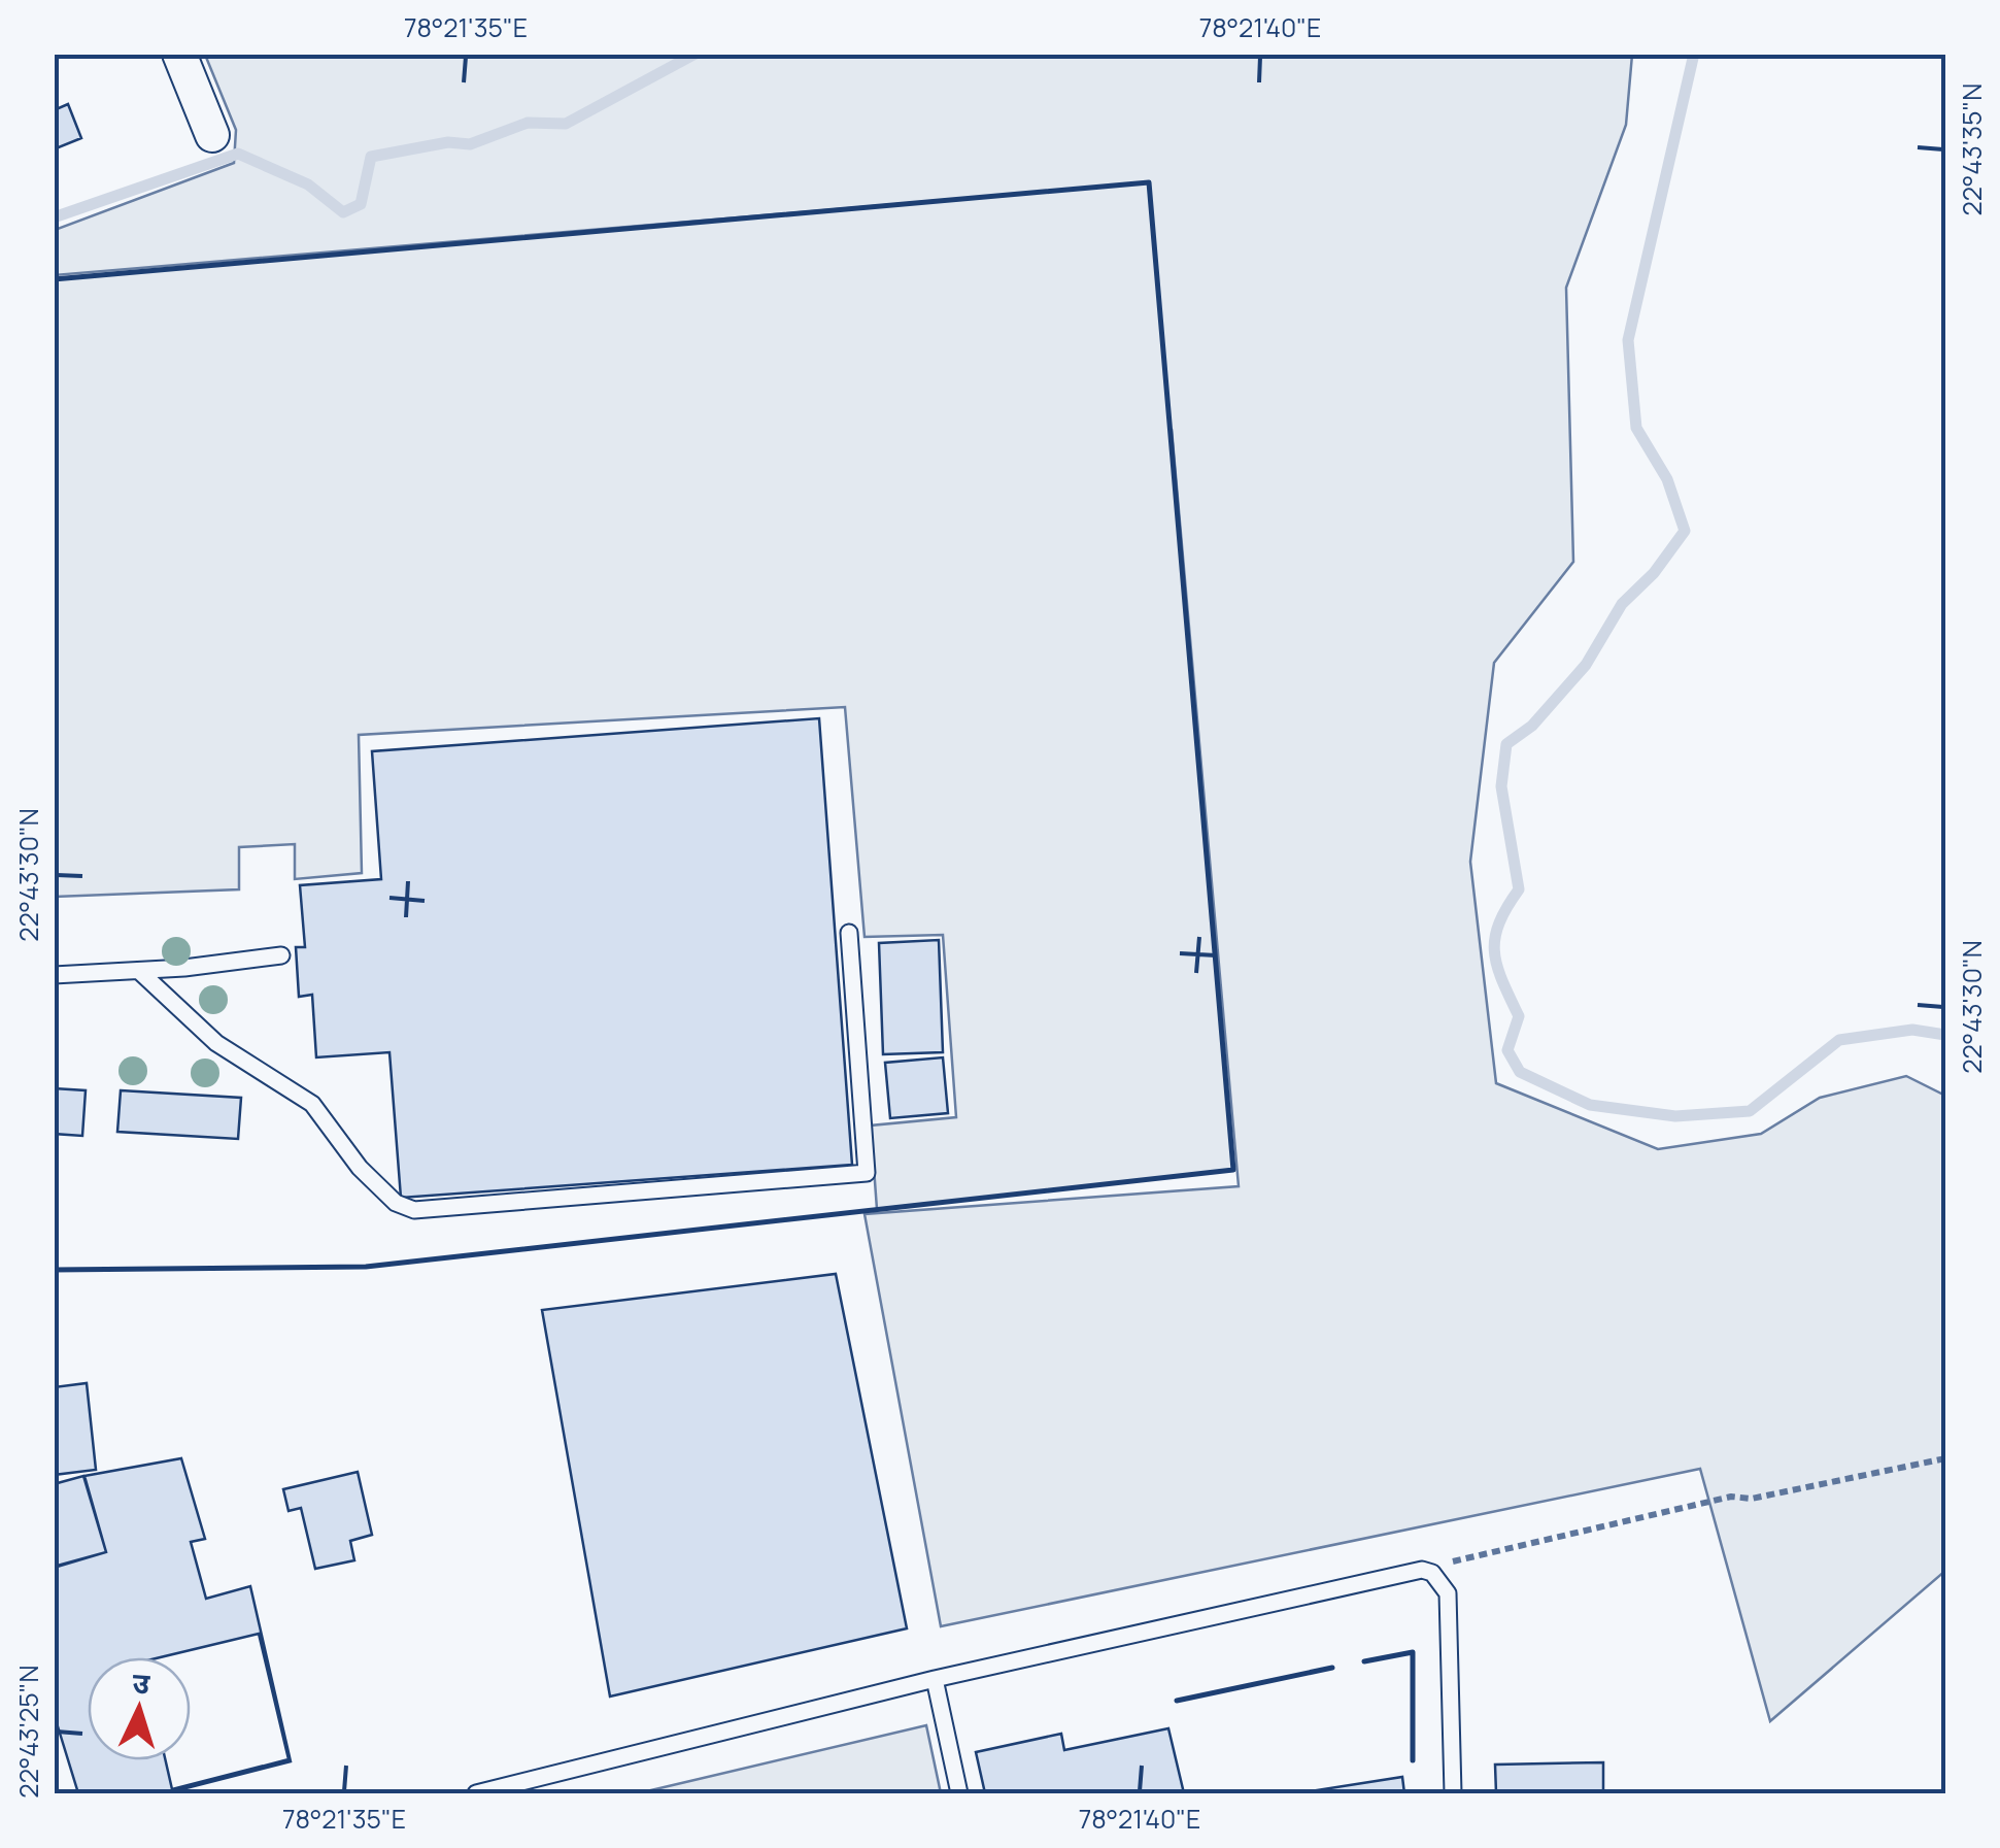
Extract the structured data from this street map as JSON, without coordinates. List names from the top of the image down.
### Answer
{
  "north": "top",
  "coordinates": [
    "78°21'35\"E",
    "78°21'40\"E",
    "22°43'35\"N",
    "22°43'30\"N",
    "22°43'25\"N"
  ]
}
